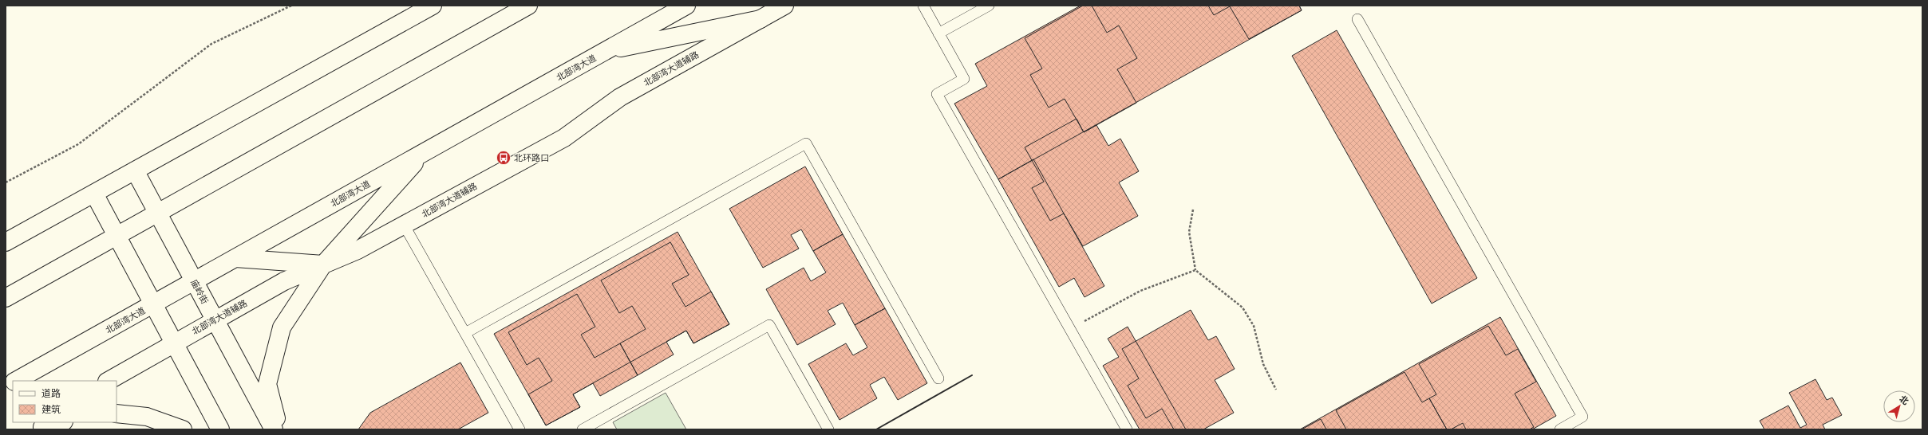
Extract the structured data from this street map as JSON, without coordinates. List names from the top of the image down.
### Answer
{
  "streets": {
    "main road": ["北部湾大道", "北部湾大道辅路", "庙岭街"]
  },
  "crossings": [
    ["北部湾大道", "庙岭街"],
    ["北部湾大道辅路", "庙岭街"]
  ],
  "places": {
    "bus stop": ["北环路口"]
  },
  "legend": ["道路", "建筑"],
  "north": "top right"
}
